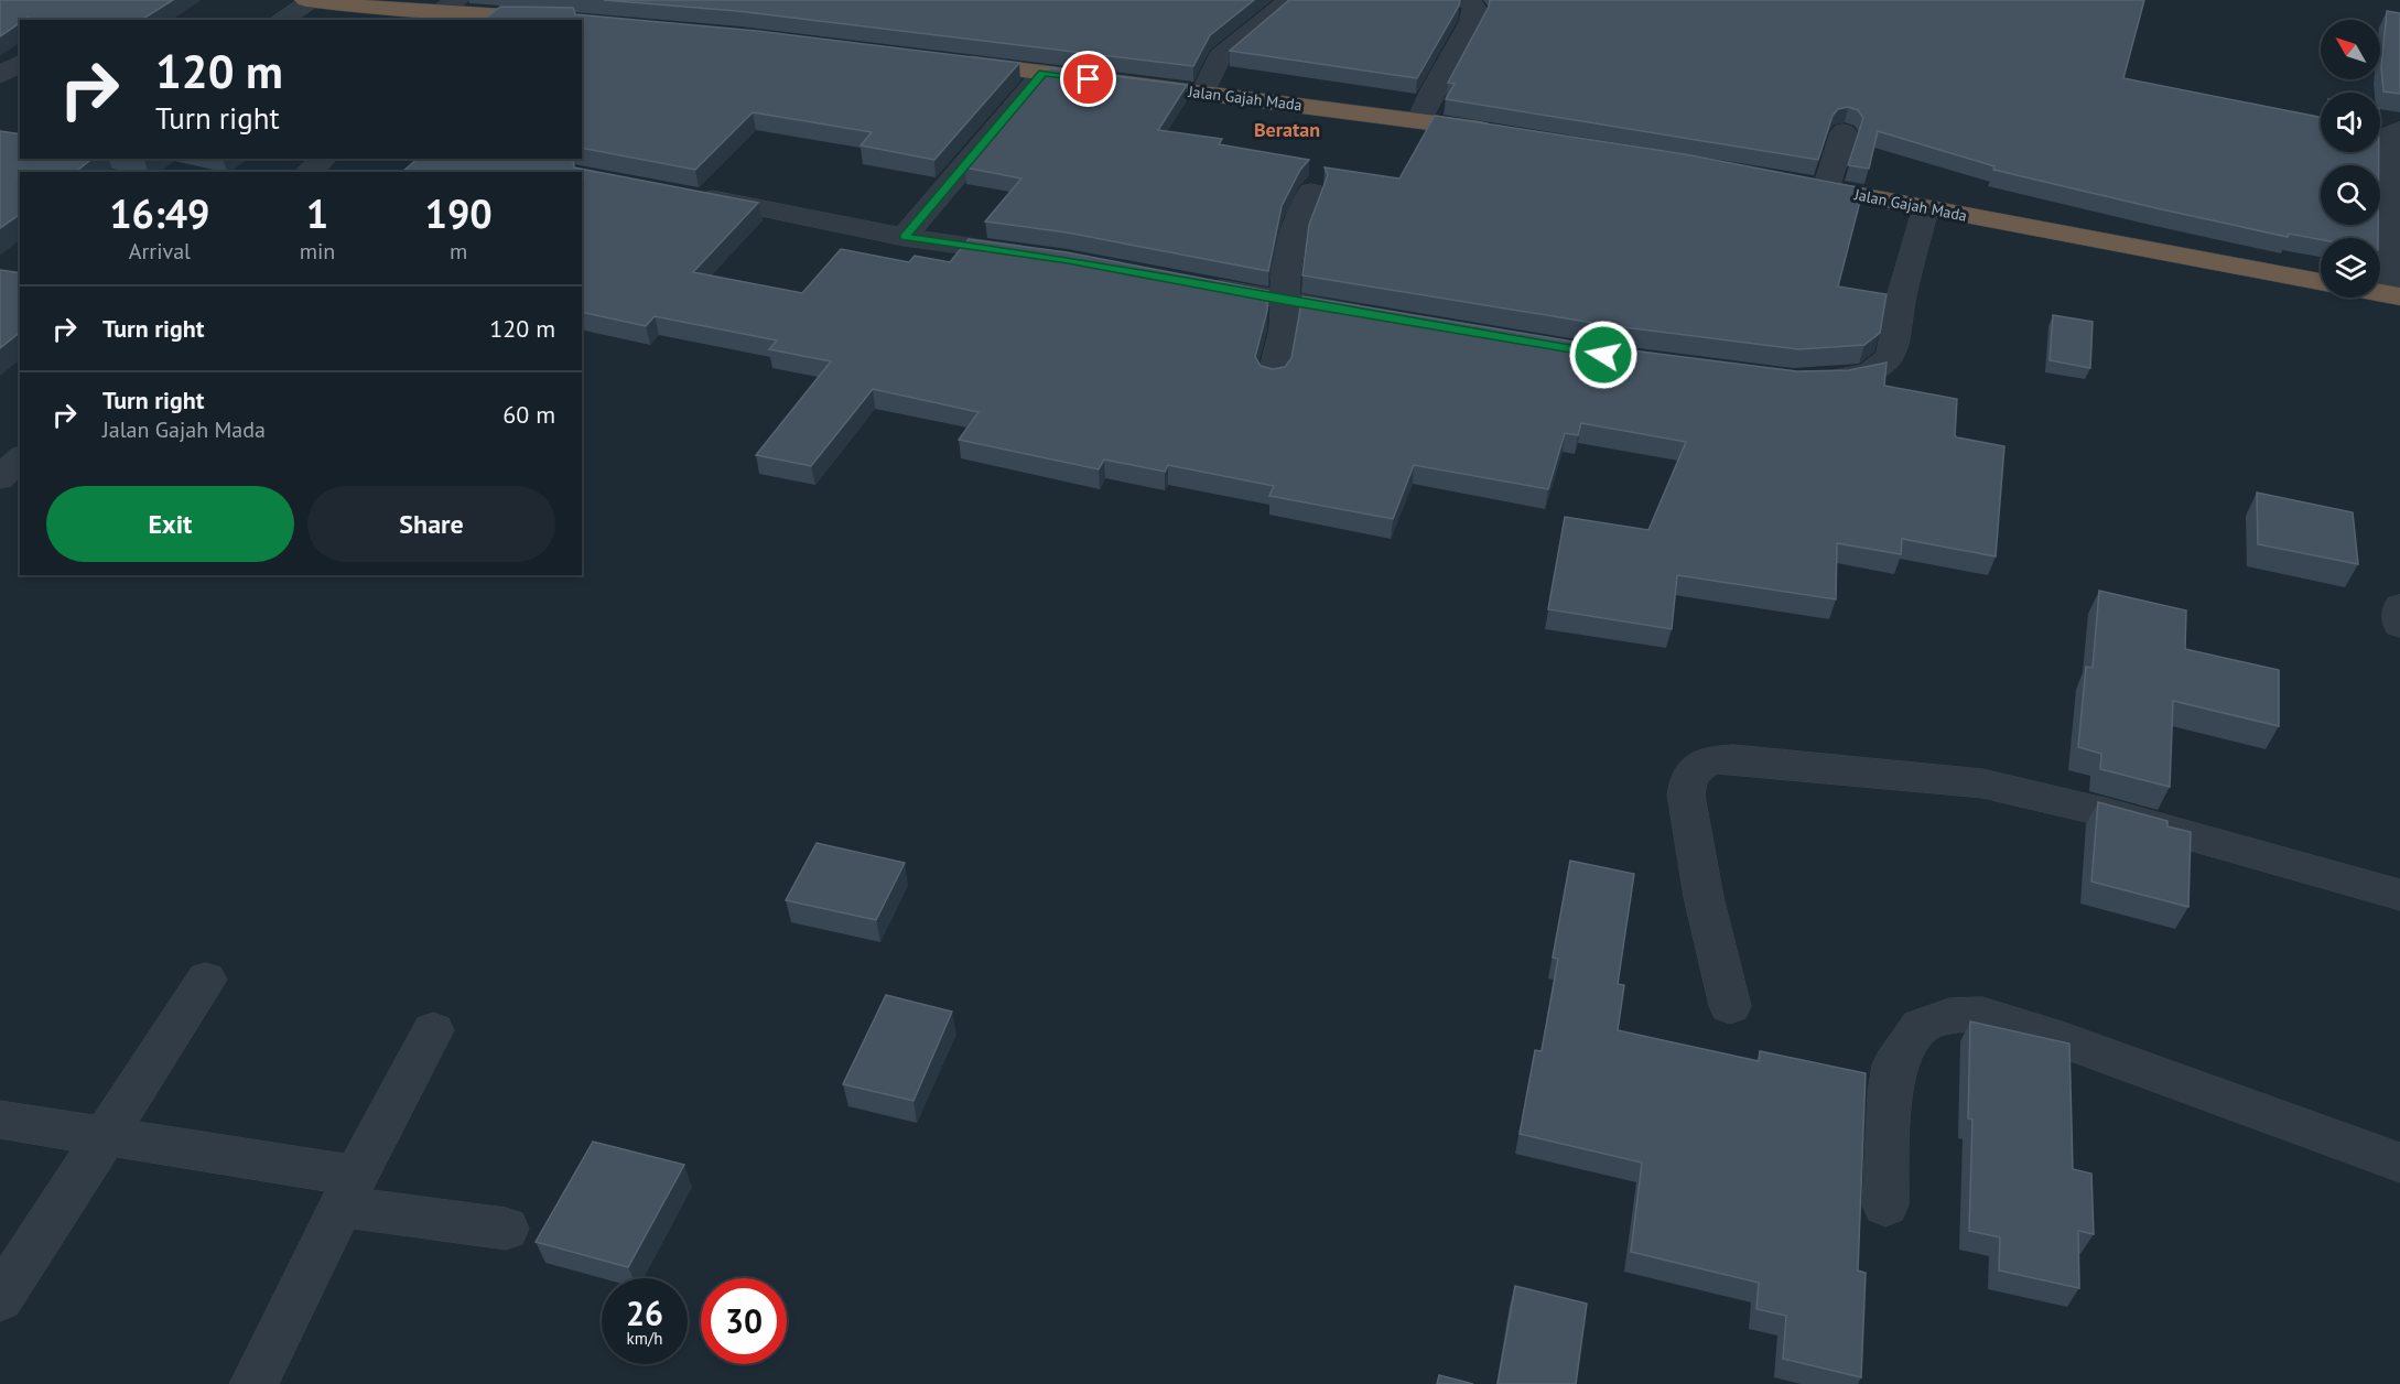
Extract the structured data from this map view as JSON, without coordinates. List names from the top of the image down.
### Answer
{
  "streets": {
    "highway": ["Jalan Gajah Mada"]
  },
  "districts": ["Beratan"],
  "north": "top left",
  "page": {
    "turn": ["120 m", "Turn right"],
    "eta": [
      "16:49",
      "Arrival",
      "1",
      "min",
      "190",
      "m"
    ],
    "list": [
      {
        "name": "Turn right",
        "value": "120 m"
      },
      {
        "name": "Turn right",
        "note": "Jalan Gajah Mada",
        "value": "60 m"
      }
    ],
    "buttons": ["Exit", "Share"],
    "speed": "26 km/h",
    "limit": "30"
  }
}
